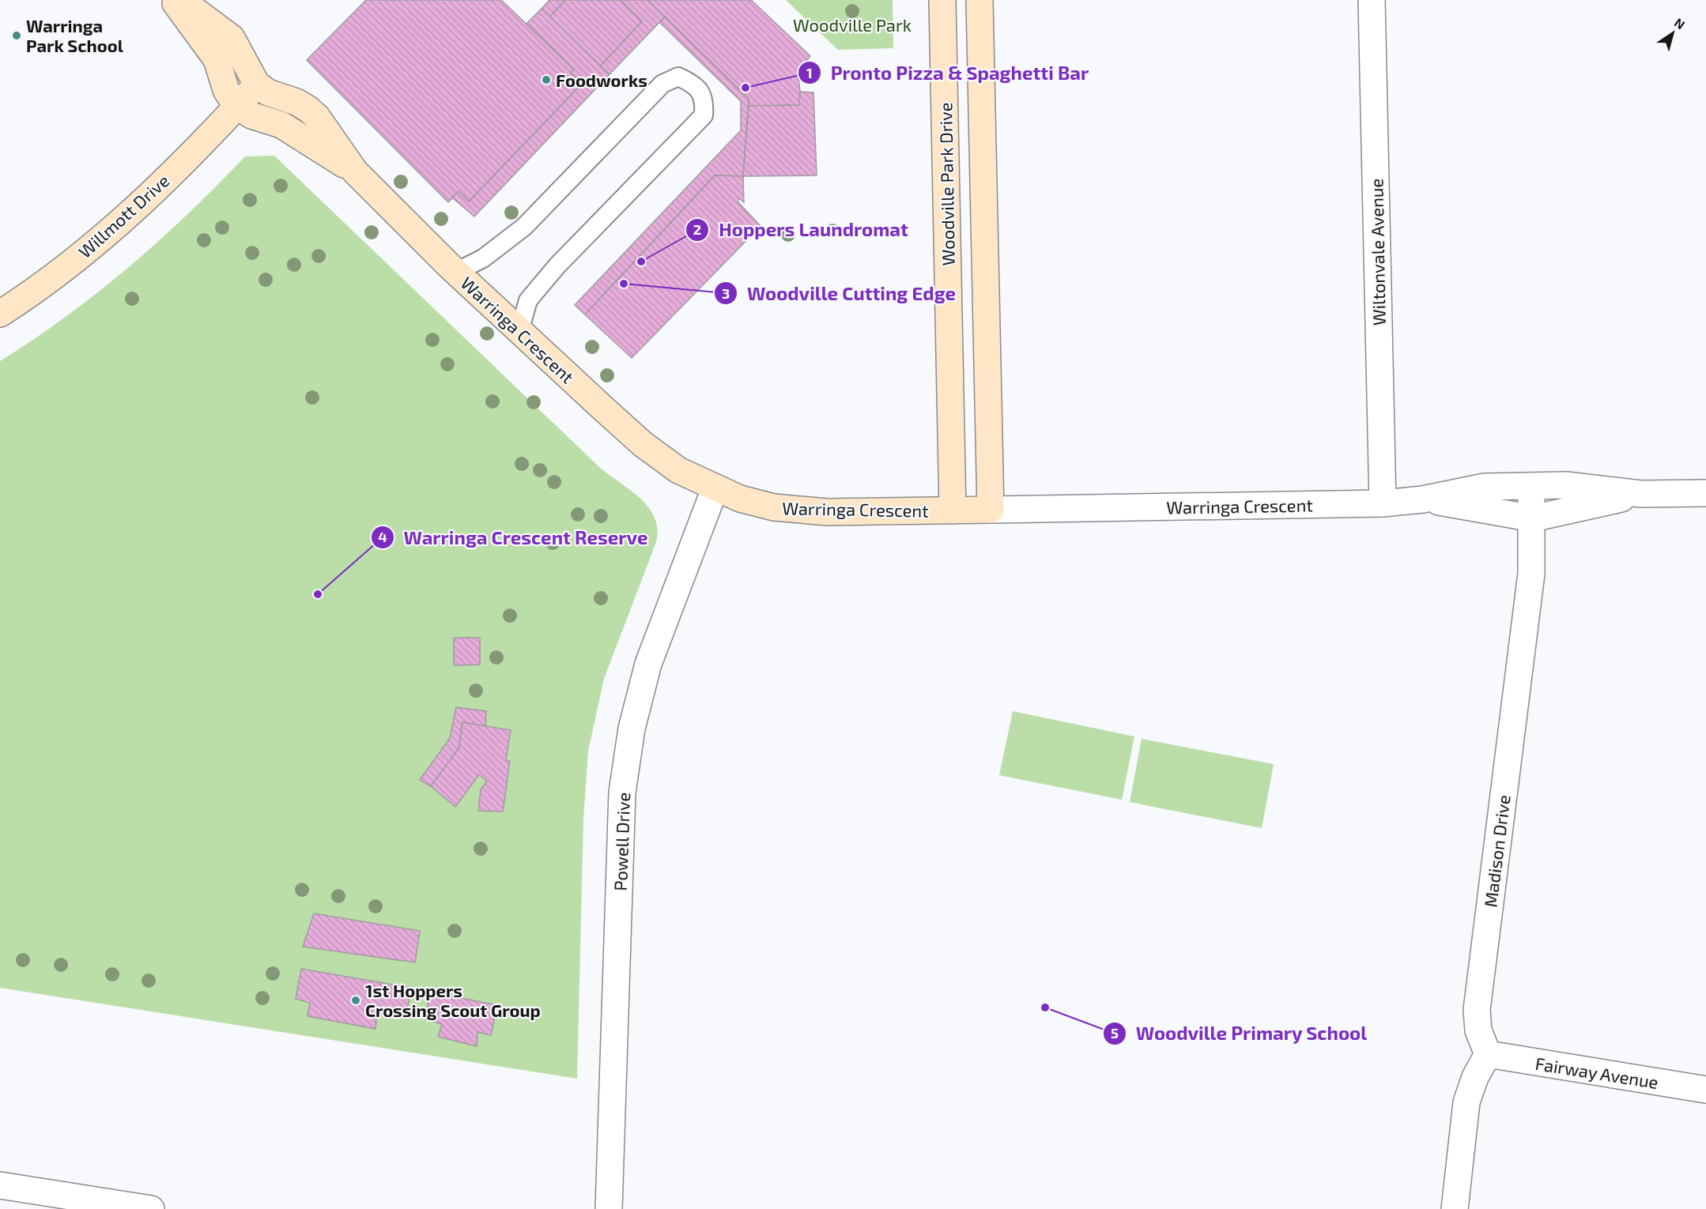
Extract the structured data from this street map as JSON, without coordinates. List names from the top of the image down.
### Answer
{
  "streets": {
    "street": [
      "Woodville Park Drive",
      "Willmott Drive",
      "Wiltonvale Avenue",
      "Warringa Crescent",
      "Powell Drive",
      "Madison Drive",
      "Fairway Avenue"
    ]
  },
  "crossings": [
    ["Woodville Park Drive", "Warringa Crescent"],
    ["Willmott Drive", "Warringa Crescent"],
    ["Wiltonvale Avenue", "Warringa Crescent"],
    ["Warringa Crescent", "Powell Drive"],
    ["Warringa Crescent", "Madison Drive"],
    ["Madison Drive", "Fairway Avenue"]
  ],
  "parks": ["Woodville Park"],
  "places": [
    "Warringa Park School",
    "Foodworks",
    "Pronto Pizza & Spaghetti Bar",
    "Hoppers Laundromat",
    "Woodville Cutting Edge",
    "Warringa Crescent Reserve",
    "1st Hoppers Crossing Scout Group",
    "Woodville Primary School"
  ],
  "north": "top right"
}
